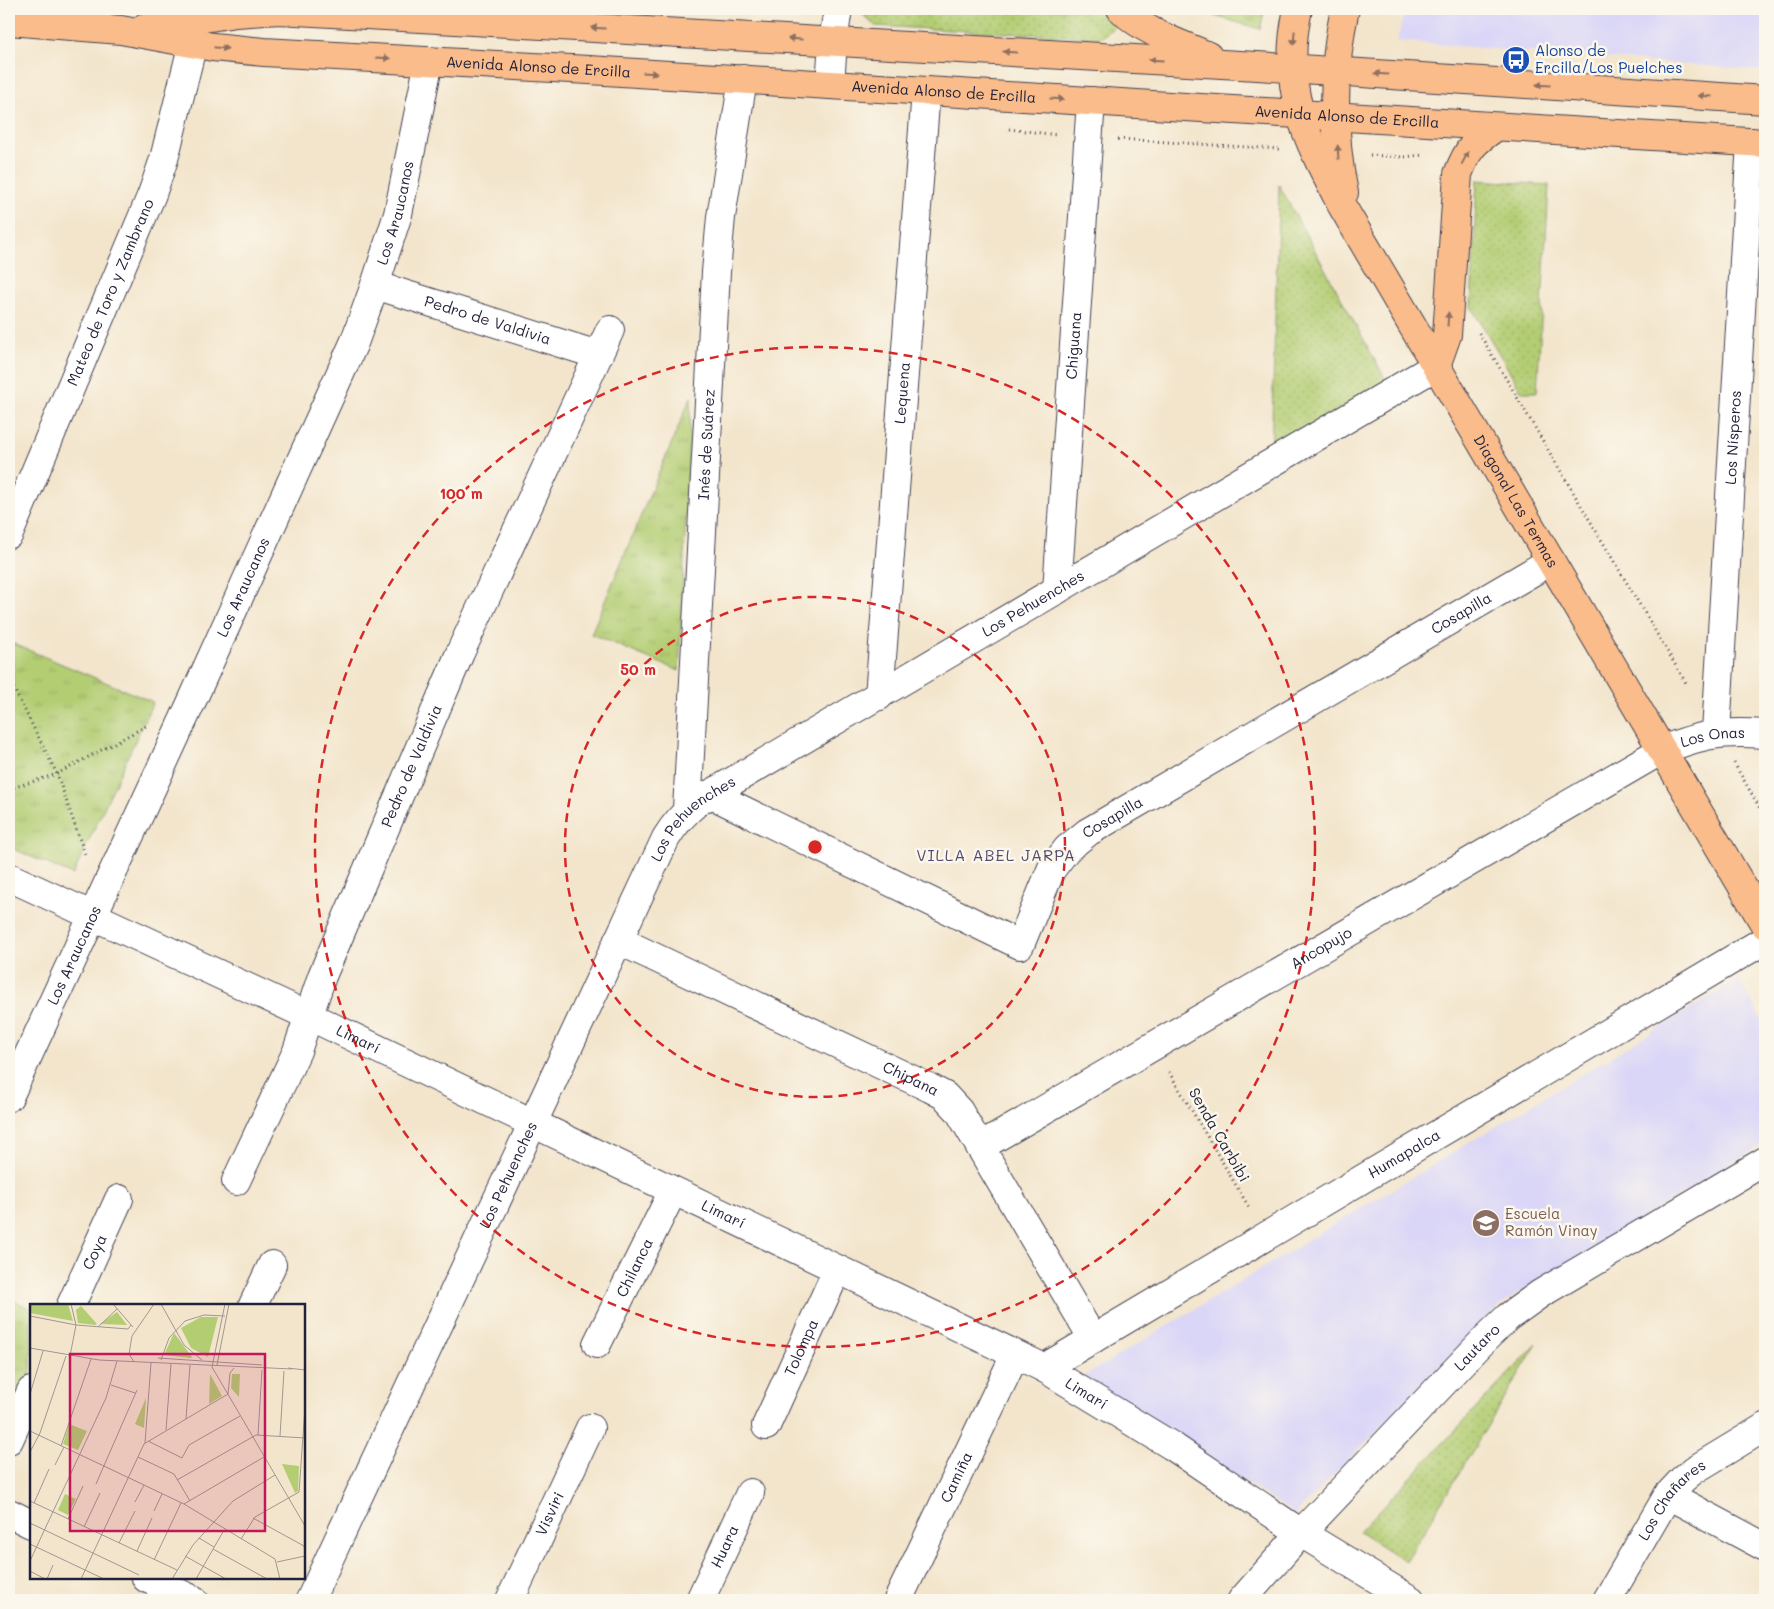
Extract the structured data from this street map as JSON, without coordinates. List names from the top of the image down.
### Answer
{
  "streets": {
    "main road": ["Avenida Alonso de Ercilla", "Diagonal Las Termas"],
    "street": [
      "Los Araucanos",
      "Mateo de Toro y Zambrano",
      "Pedro de Valdivia",
      "Chiguana",
      "Lequena",
      "Los Nísperos",
      "Inés de Suárez",
      "Los Pehuenches",
      "Cosapilla",
      "Los Onas",
      "Ancopujo",
      "Limarí",
      "Chipana",
      "Humapalca",
      "Coya",
      "Chilanca",
      "Tolompa",
      "Lautaro",
      "Camiña",
      "Los Chañares",
      "Visviri",
      "Huara"
    ],
    "path": ["Senda Carbibi"]
  },
  "crossings": [
    ["Avenida Alonso de Ercilla", "Los Araucanos"],
    ["Avenida Alonso de Ercilla", "Mateo de Toro y Zambrano"],
    ["Avenida Alonso de Ercilla", "Chiguana"],
    ["Avenida Alonso de Ercilla", "Lequena"],
    ["Avenida Alonso de Ercilla", "Los Nísperos"],
    ["Avenida Alonso de Ercilla", "Inés de Suárez"],
    ["Avenida Alonso de Ercilla", "Diagonal Las Termas"],
    ["Los Araucanos", "Pedro de Valdivia"],
    ["Los Araucanos", "Limarí"],
    ["Pedro de Valdivia", "Limarí"],
    ["Chiguana", "Los Pehuenches"],
    ["Lequena", "Los Pehuenches"],
    ["Los Nísperos", "Los Onas"],
    ["Inés de Suárez", "Los Pehuenches"],
    ["Diagonal Las Termas", "Los Pehuenches"],
    ["Diagonal Las Termas", "Cosapilla"],
    ["Diagonal Las Termas", "Los Onas"],
    ["Diagonal Las Termas", "Ancopujo"],
    ["Los Pehuenches", "Cosapilla"],
    ["Los Pehuenches", "Limarí"],
    ["Los Pehuenches", "Chipana"],
    ["Los Onas", "Ancopujo"],
    ["Ancopujo", "Chipana"],
    ["Ancopujo", "Senda Carbibi"],
    ["Limarí", "Humapalca"],
    ["Limarí", "Chilanca"],
    ["Limarí", "Tolompa"],
    ["Limarí", "Lautaro"],
    ["Limarí", "Camiña"],
    ["Chipana", "Humapalca"],
    ["Senda Carbibi", "Humapalca"]
  ],
  "districts": ["VILLA ABEL JARPA"],
  "places": {
    "bus stop": ["Alonso de Ercilla/Los Puelches"],
    "school or university": ["Escuela Ramón Vinay"]
  },
  "rings": ["100 m", "50 m"]
}
